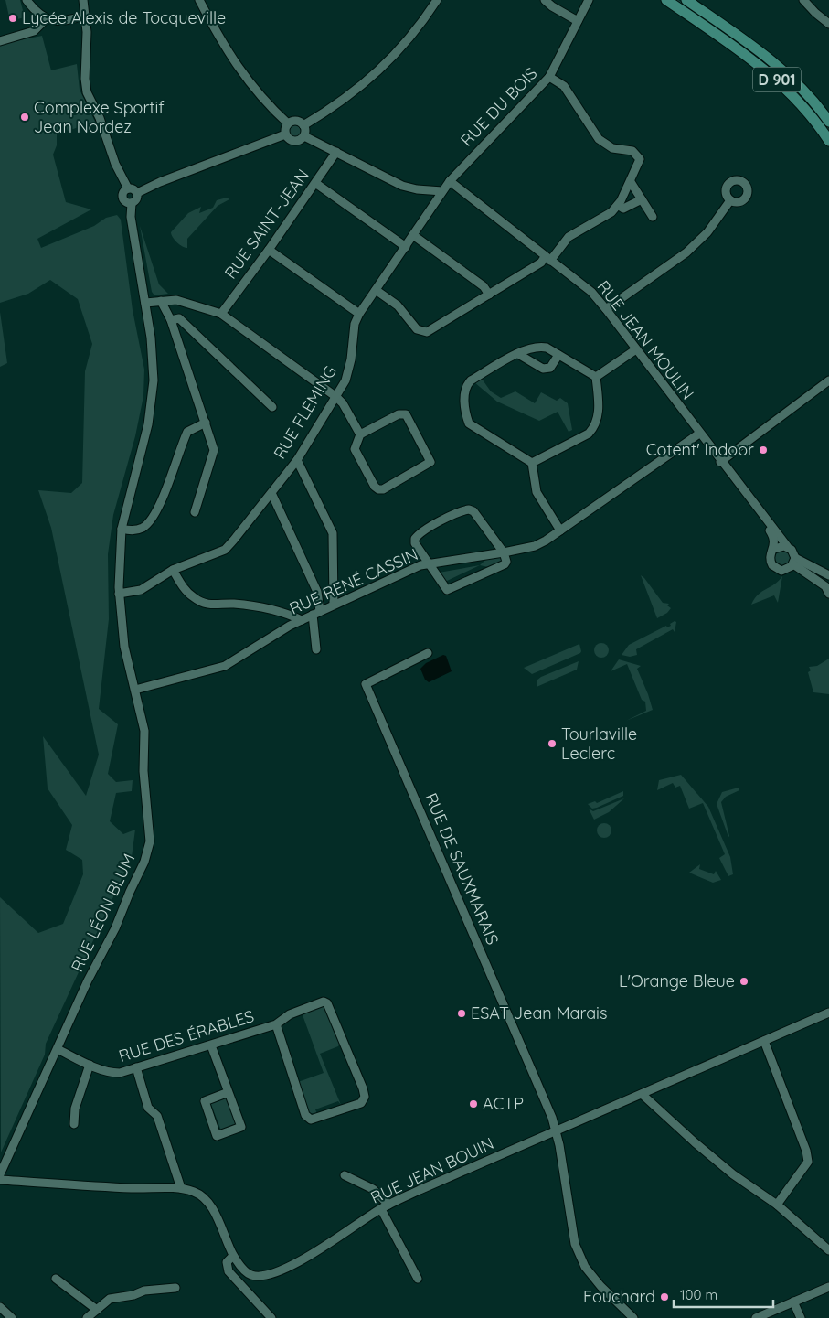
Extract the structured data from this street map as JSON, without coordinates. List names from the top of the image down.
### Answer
{
  "streets": {
    "main road": ["D 901"],
    "street": [
      "RUE DU BOIS",
      "RUE SAINT-JEAN",
      "RUE JEAN MOULIN",
      "RUE FLEMING",
      "RUE RENÉ CASSIN",
      "RUE DE SAUXMARAIS",
      "RUE LÉON BLUM",
      "RUE DES ÉRABLES",
      "RUE JEAN BOUIN"
    ]
  },
  "crossings": [
    ["RUE DU BOIS", "RUE JEAN MOULIN"],
    ["RUE DU BOIS", "RUE FLEMING"],
    ["RUE JEAN MOULIN", "RUE FLEMING"],
    ["RUE JEAN MOULIN", "RUE RENÉ CASSIN"],
    ["RUE FLEMING", "RUE LÉON BLUM"],
    ["RUE RENÉ CASSIN", "RUE LÉON BLUM"],
    ["RUE DE SAUXMARAIS", "RUE JEAN BOUIN"],
    ["RUE LÉON BLUM", "RUE DES ÉRABLES"]
  ],
  "places": [
    "Lycée Alexis de Tocqueville",
    "Complexe Sportif Jean Nordez",
    "Cotent' Indoor",
    "Tourlaville Leclerc",
    "L'Orange Bleue",
    "ESAT Jean Marais",
    "ACTP",
    "Fouchard"
  ],
  "scale_bar": "100 m"
}
